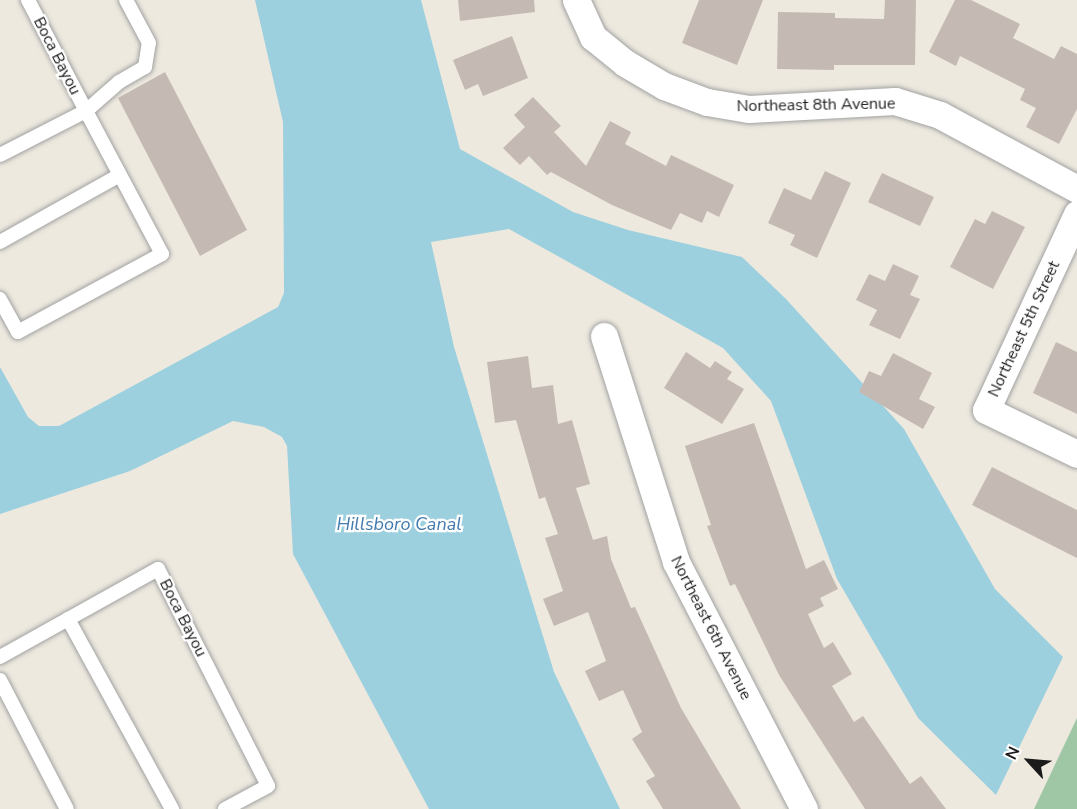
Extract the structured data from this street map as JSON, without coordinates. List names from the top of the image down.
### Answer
{
  "streets": {
    "street": ["Northeast 8th Avenue", "Northeast 5th Street", "Northeast 6th Avenue"],
    "lane": ["Boca Bayou"]
  },
  "water": ["Hillsboro Canal"],
  "north": "top left"
}
